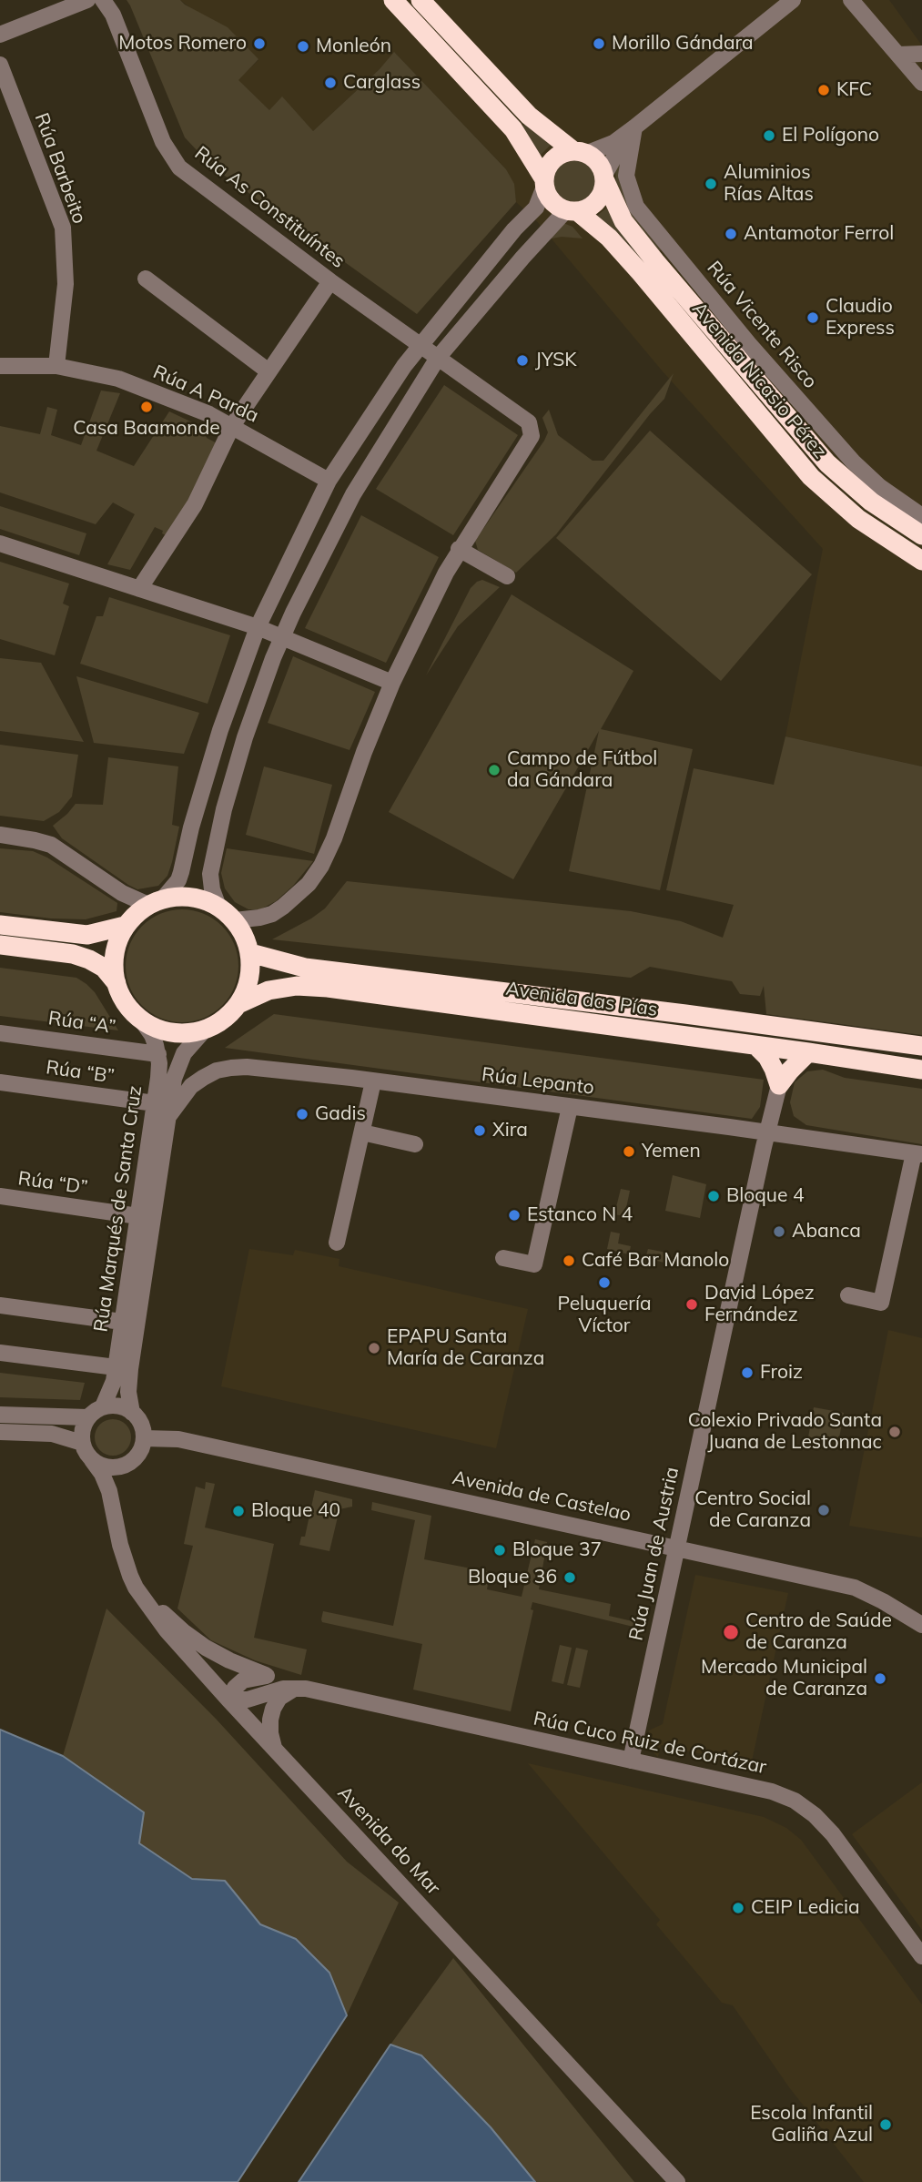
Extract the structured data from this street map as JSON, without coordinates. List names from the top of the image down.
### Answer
{
  "streets": {
    "highway": ["Avenida Nicasio Pérez", "Avenida das Pías"],
    "street": [
      "Rúa Barbeito",
      "Rúa As Constituíntes",
      "Rúa Vicente Risco",
      "Rúa A Parda",
      "Rúa “A”",
      "Rúa “B”",
      "Rúa Lepanto",
      "Rúa “D”",
      "Rúa Marqués de Santa Cruz",
      "Avenida de Castelao",
      "Rúa Juan de Austria",
      "Rúa Cuco Ruiz de Cortázar",
      "Avenida do Mar"
    ]
  },
  "crossings": [
    ["Rúa Barbeito", "Rúa A Parda"],
    ["Rúa As Constituíntes", "Avenida das Pías"],
    ["Rúa As Constituíntes", "Rúa Marqués de Santa Cruz"],
    ["Avenida das Pías", "Rúa Marqués de Santa Cruz"],
    ["Rúa “A”", "Rúa Marqués de Santa Cruz"],
    ["Rúa “B”", "Rúa Marqués de Santa Cruz"],
    ["Rúa Lepanto", "Rúa Marqués de Santa Cruz"],
    ["Rúa Lepanto", "Rúa Juan de Austria"],
    ["Rúa “D”", "Rúa Marqués de Santa Cruz"],
    ["Rúa Marqués de Santa Cruz", "Avenida de Castelao"],
    ["Rúa Marqués de Santa Cruz", "Avenida do Mar"],
    ["Avenida de Castelao", "Rúa Juan de Austria"],
    ["Avenida de Castelao", "Avenida do Mar"],
    ["Rúa Juan de Austria", "Rúa Cuco Ruiz de Cortázar"]
  ],
  "places": [
    "Motos Romero",
    "Morillo Gándara",
    "Monleón",
    "Carglass",
    "KFC",
    "El Polígono",
    "Aluminios Rías Altas",
    "Antamotor Ferrol",
    "Claudio Express",
    "JYSK",
    "Casa Baamonde",
    "Campo de Fútbol da Gándara",
    "Gadis",
    "Xira",
    "Yemen",
    "Bloque 4",
    "Estanco N 4",
    "Abanca",
    "Café Bar Manolo",
    "Peluquería Víctor",
    "David López Fernández",
    "EPAPU Santa María de Caranza",
    "Froiz",
    "Colexio Privado Santa Juana de Lestonnac",
    "Centro Social de Caranza",
    "Bloque 40",
    "Bloque 37",
    "Bloque 36",
    "Centro de Saúde de Caranza",
    "Mercado Municipal de Caranza",
    "CEIP Ledicia",
    "Escola Infantil Galiña Azul"
  ]
}
